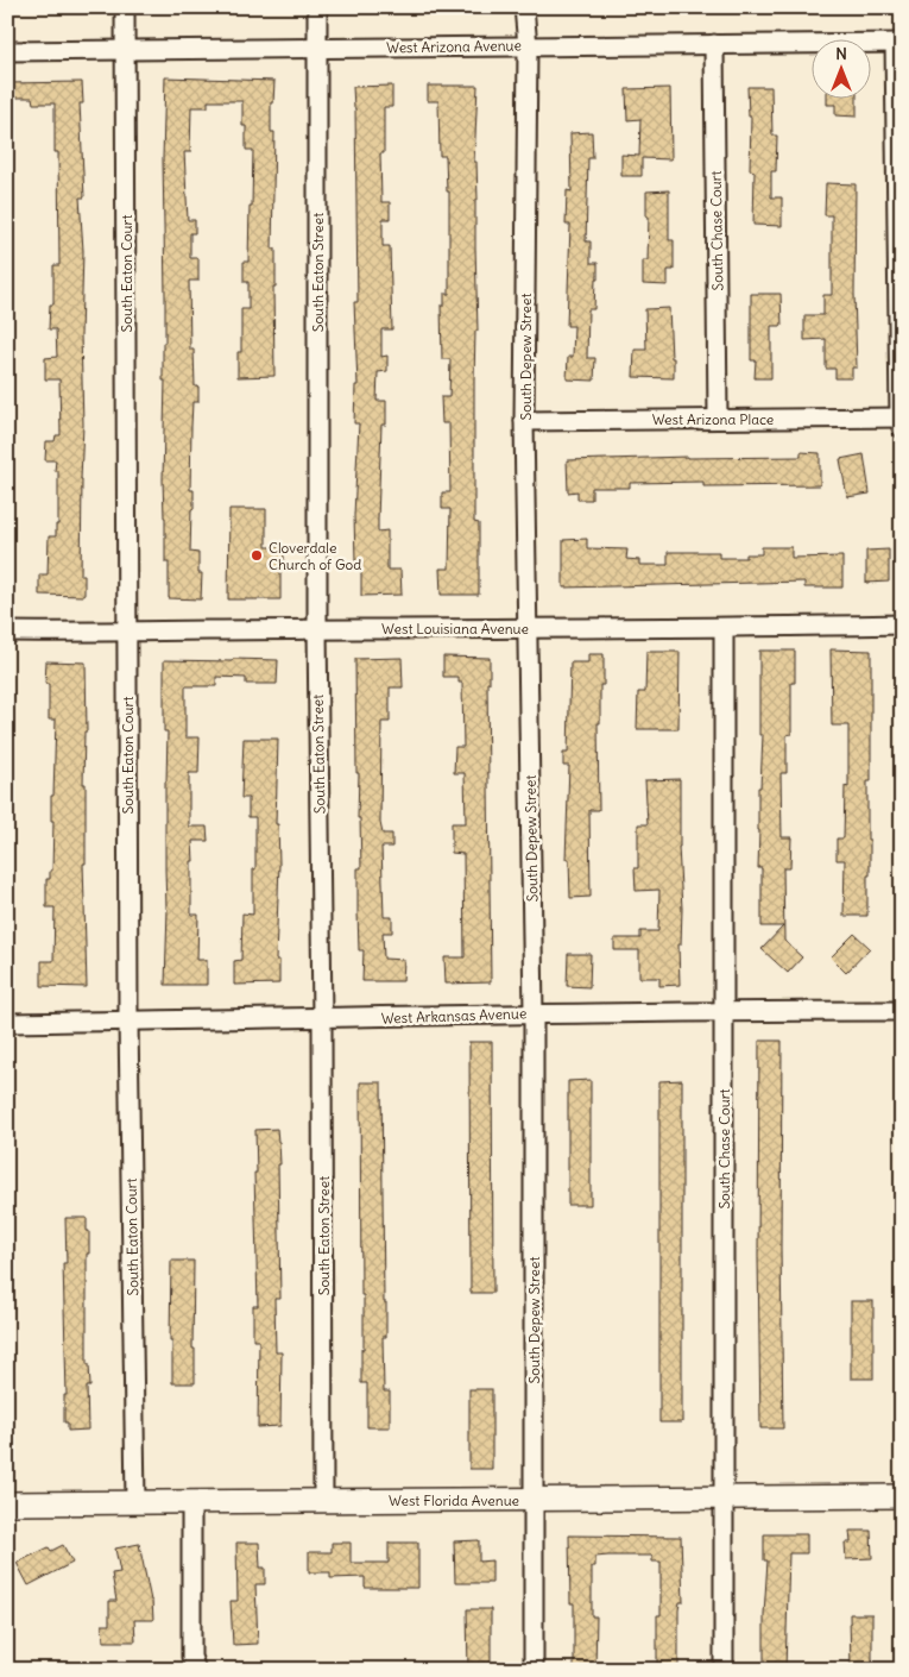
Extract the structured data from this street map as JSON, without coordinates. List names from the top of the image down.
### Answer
{
  "streets": {
    "street": [
      "West Arizona Avenue",
      "South Chase Court",
      "South Eaton Street",
      "South Eaton Court",
      "South Depew Street",
      "West Arizona Place",
      "West Louisiana Avenue",
      "West Arkansas Avenue",
      "West Florida Avenue"
    ]
  },
  "crossings": [
    ["West Arizona Avenue", "South Chase Court"],
    ["West Arizona Avenue", "South Eaton Street"],
    ["West Arizona Avenue", "South Eaton Court"],
    ["West Arizona Avenue", "South Depew Street"],
    ["South Chase Court", "West Arizona Place"],
    ["South Chase Court", "West Louisiana Avenue"],
    ["South Chase Court", "West Arkansas Avenue"],
    ["South Chase Court", "West Florida Avenue"],
    ["South Eaton Street", "West Louisiana Avenue"],
    ["South Eaton Street", "West Arkansas Avenue"],
    ["South Eaton Street", "West Florida Avenue"],
    ["South Eaton Court", "West Louisiana Avenue"],
    ["South Eaton Court", "West Arkansas Avenue"],
    ["South Eaton Court", "West Florida Avenue"],
    ["South Depew Street", "West Arizona Place"],
    ["South Depew Street", "West Louisiana Avenue"],
    ["South Depew Street", "West Arkansas Avenue"],
    ["South Depew Street", "West Florida Avenue"]
  ],
  "places": ["Cloverdale Church of God"],
  "north": "top"
}
